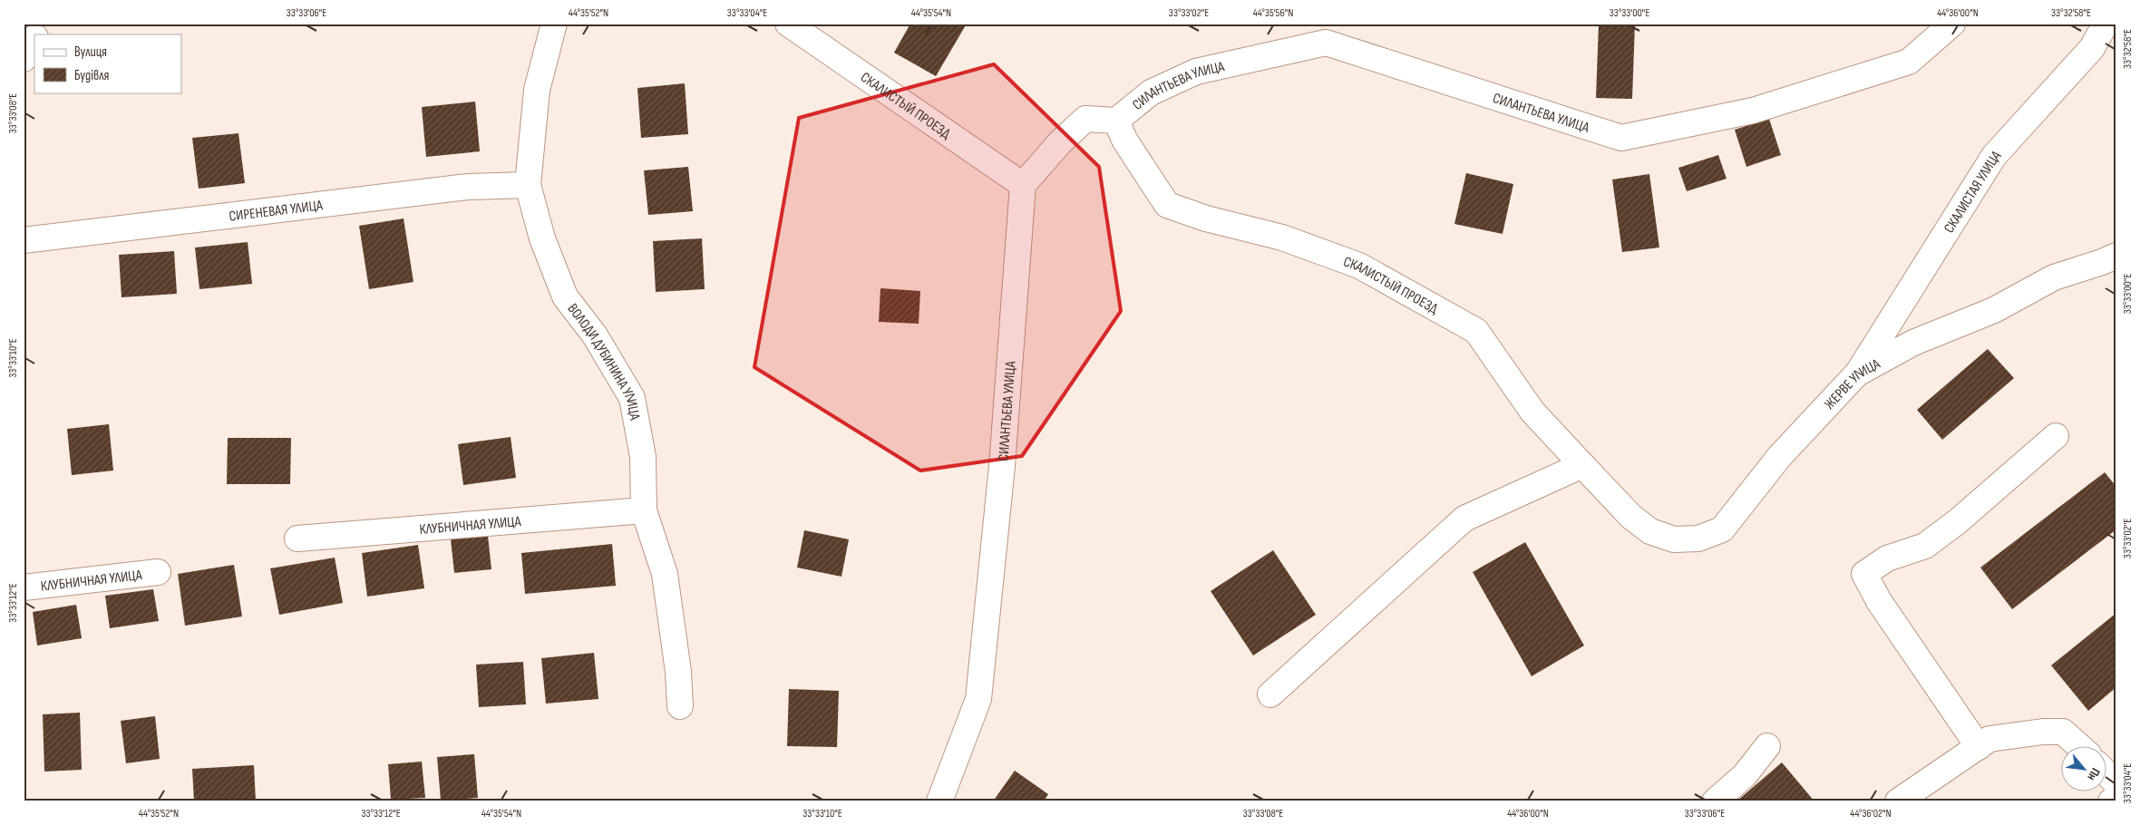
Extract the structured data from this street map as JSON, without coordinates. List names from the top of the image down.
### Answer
{
  "streets": {
    "street": [
      "СИЛАНТЬЕВА УЛИЦА",
      "СКАЛИСТЫЙ ПРОЕЗД",
      "СКАЛИСТАЯ УЛИЦА",
      "СИРЕНЕВАЯ УЛИЦА",
      "ВОЛОДИ ДУБИНИНА УЛИЦА",
      "ЖЕРВЕ УЛИЦА",
      "КЛУБНИЧНАЯ УЛИЦА"
    ]
  },
  "crossings": [
    ["СИЛАНТЬЕВА УЛИЦА", "СКАЛИСТЫЙ ПРОЕЗД"],
    ["СКАЛИСТЫЙ ПРОЕЗД", "ЖЕРВЕ УЛИЦА"],
    ["СКАЛИСТАЯ УЛИЦА", "ЖЕРВЕ УЛИЦА"],
    ["СИРЕНЕВАЯ УЛИЦА", "ВОЛОДИ ДУБИНИНА УЛИЦА"],
    ["ВОЛОДИ ДУБИНИНА УЛИЦА", "КЛУБНИЧНАЯ УЛИЦА"]
  ],
  "legend": ["Вулиця", "Будівля"],
  "north": "bottom right",
  "coordinates": [
    "33°33'06\"E",
    "44°35'52\"N",
    "33°33'04\"E",
    "44°35'54\"N",
    "33°33'02\"E",
    "44°35'56\"N",
    "33°33'00\"E",
    "44°36'00\"N",
    "33°32'58\"E",
    "33°33'08\"E",
    "33°33'10\"E",
    "33°33'12\"E",
    "44°36'02\"N"
  ]
}
